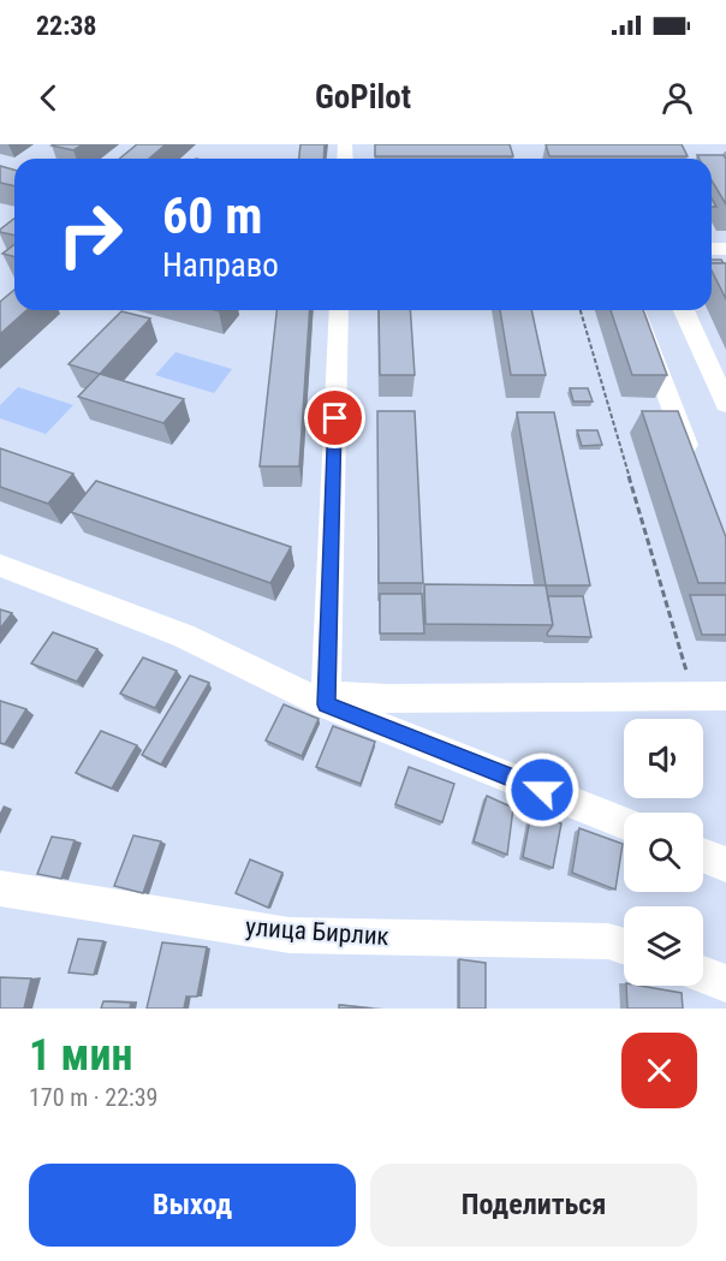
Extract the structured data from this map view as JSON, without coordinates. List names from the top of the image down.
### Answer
{
  "streets": {
    "street": ["улица Бирлик"]
  },
  "page": {
    "status": "22:38",
    "header": "GoPilot",
    "turn": ["60 m", "Направо"],
    "heading": ["1 мин", "170 m · 22:39"],
    "buttons": ["Выход", "Поделиться"]
  }
}
